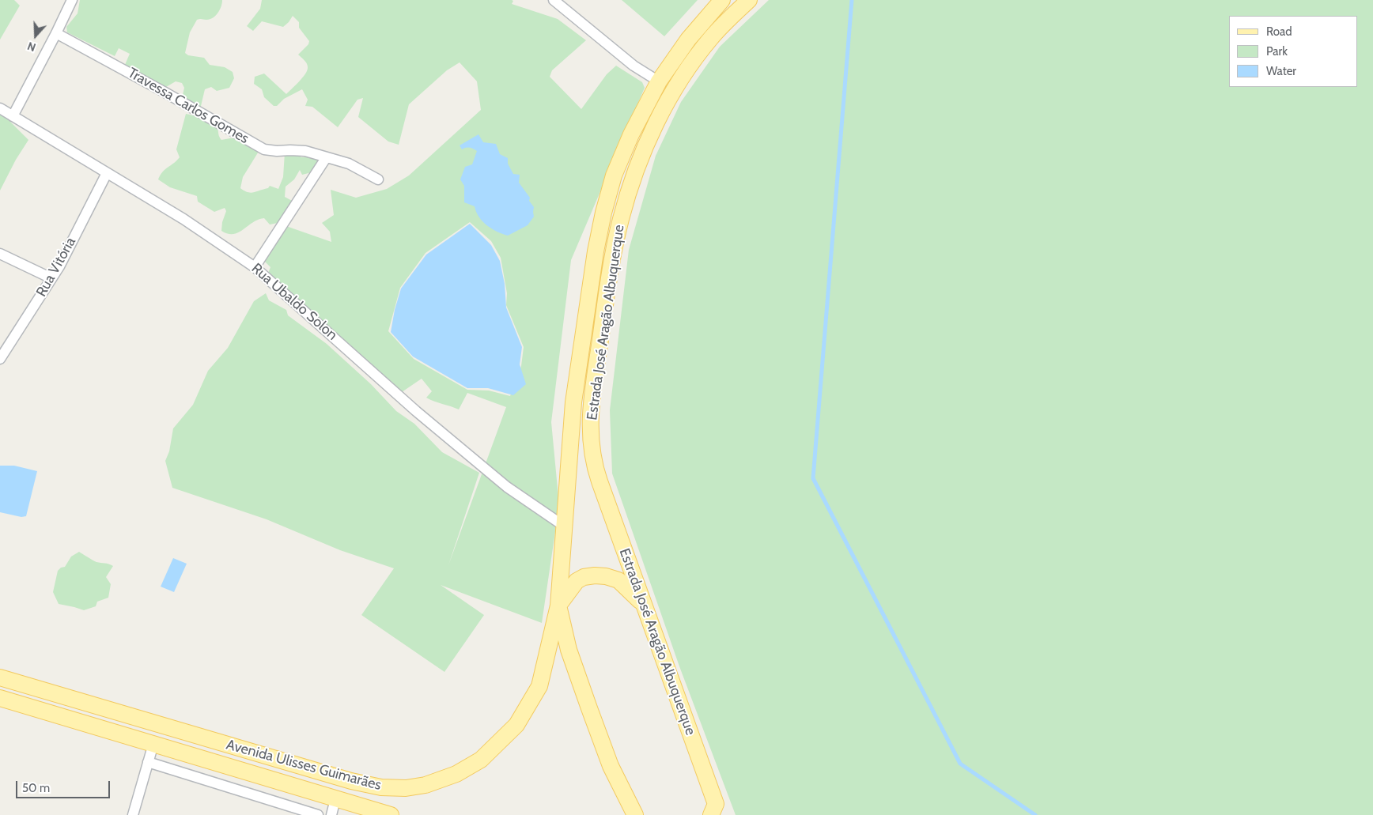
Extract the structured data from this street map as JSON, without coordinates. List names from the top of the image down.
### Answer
{
  "streets": {
    "main road": ["Estrada José Aragão Albuquerque", "Avenida Ulisses Guimarães"],
    "street": ["Travessa Carlos Gomes", "Rua Vitória", "Rua Ubaldo Solon"]
  },
  "crossings": [
    ["Rua Vitória", "Rua Ubaldo Solon"],
    ["Rua Ubaldo Solon", "Estrada José Aragão Albuquerque"],
    ["Estrada José Aragão Albuquerque", "Avenida Ulisses Guimarães"]
  ],
  "legend": ["Road", "Park", "Water"],
  "scale_bar": "50 m",
  "north": "bottom"
}
